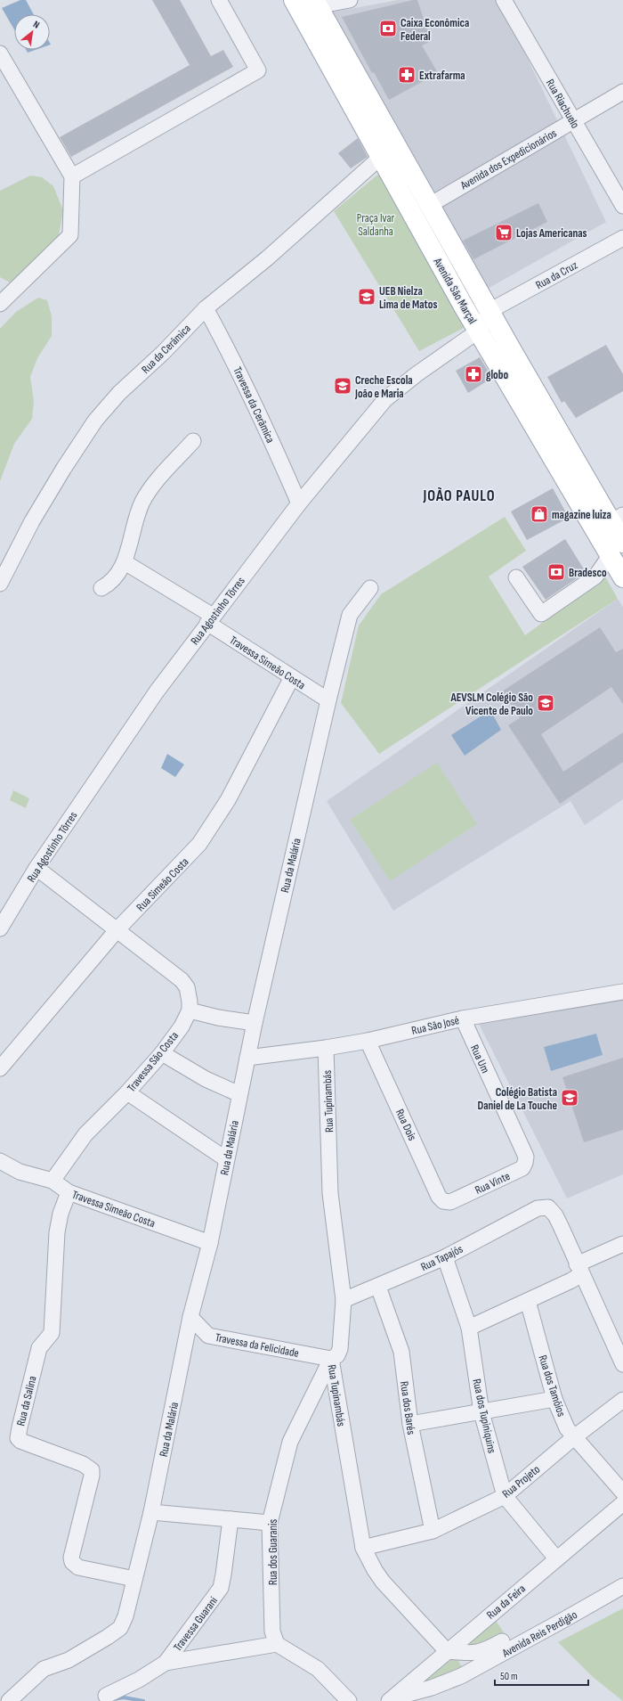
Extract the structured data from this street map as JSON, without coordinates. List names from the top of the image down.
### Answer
{
  "streets": {
    "main road": ["Avenida São Marçal"],
    "street": [
      "Rua Riachuelo",
      "Avenida dos Expedicionários",
      "Rua da Cruz",
      "Rua da Cerâmica",
      "Travessa da Cerâmica",
      "Rua Agostinho Tôrres",
      "Travessa Simeão Costa",
      "Rua da Malária",
      "Rua Simeão Costa",
      "Rua São José",
      "Rua Um",
      "Travessa São Costa",
      "Rua Tupinambás",
      "Rua Dois",
      "Rua Vinte",
      "Rua Tapajós",
      "Travessa da Felicidade",
      "Rua dos Tamôios",
      "Rua da Salina",
      "Rua dos Barés",
      "Rua dos Tupiniquins",
      "Rua Projeto",
      "Rua dos Guaranis",
      "Rua da Feira",
      "Travessa Guarani",
      "Avenida Reis Perdigão"
    ]
  },
  "crossings": [
    ["Rua Riachuelo", "Avenida dos Expedicionários"],
    ["Avenida dos Expedicionários", "Avenida São Marçal"],
    ["Rua da Cruz", "Avenida São Marçal"],
    ["Avenida São Marçal", "Rua da Cerâmica"],
    ["Avenida São Marçal", "Rua Agostinho Tôrres"],
    ["Rua da Cerâmica", "Travessa da Cerâmica"],
    ["Travessa da Cerâmica", "Rua Agostinho Tôrres"],
    ["Rua Agostinho Tôrres", "Travessa Simeão Costa"],
    ["Rua Agostinho Tôrres", "Travessa São Costa"],
    ["Travessa Simeão Costa", "Rua da Malária"],
    ["Travessa Simeão Costa", "Rua Simeão Costa"],
    ["Travessa Simeão Costa", "Travessa São Costa"],
    ["Travessa Simeão Costa", "Rua da Salina"],
    ["Rua da Malária", "Rua São José"],
    ["Rua da Malária", "Travessa da Felicidade"],
    ["Rua da Malária", "Rua da Salina"],
    ["Rua Simeão Costa", "Travessa São Costa"],
    ["Rua São José", "Rua Um"],
    ["Rua São José", "Rua Tupinambás"],
    ["Rua São José", "Rua Dois"],
    ["Rua Um", "Rua Vinte"],
    ["Rua Tupinambás", "Rua Tapajós"],
    ["Rua Tupinambás", "Travessa da Felicidade"],
    ["Rua Tupinambás", "Rua Projeto"],
    ["Rua Tupinambás", "Rua dos Guaranis"],
    ["Rua Tupinambás", "Rua da Feira"],
    ["Rua Tupinambás", "Avenida Reis Perdigão"],
    ["Rua Dois", "Rua Vinte"],
    ["Rua Tapajós", "Rua dos Barés"],
    ["Rua Tapajós", "Rua dos Tupiniquins"],
    ["Travessa da Felicidade", "Rua dos Guaranis"],
    ["Rua dos Tamôios", "Rua Projeto"],
    ["Rua dos Barés", "Rua Projeto"],
    ["Rua dos Tupiniquins", "Rua Projeto"],
    ["Rua dos Tupiniquins", "Rua da Feira"],
    ["Rua dos Guaranis", "Travessa Guarani"],
    ["Rua da Feira", "Avenida Reis Perdigão"]
  ],
  "districts": ["JOÃO PAULO"],
  "parks": ["Praça Ivar Saldanha"],
  "places": {
    "bank": ["Caixa Econômica Federal", "Bradesco"],
    "pharmacy": ["Extrafarma", "globo"],
    "supermarket": ["Lojas Americanas"],
    "school or university": [
      "UEB Nielza Lima de Matos",
      "Creche Escola João e Maria",
      "AEVSLM Colégio São Vicente de Paulo",
      "Colégio Batista Daniel de La Touche"
    ],
    "shop": ["magazine luiza"]
  },
  "scale_bar": "50 m",
  "north": "top right"
}
